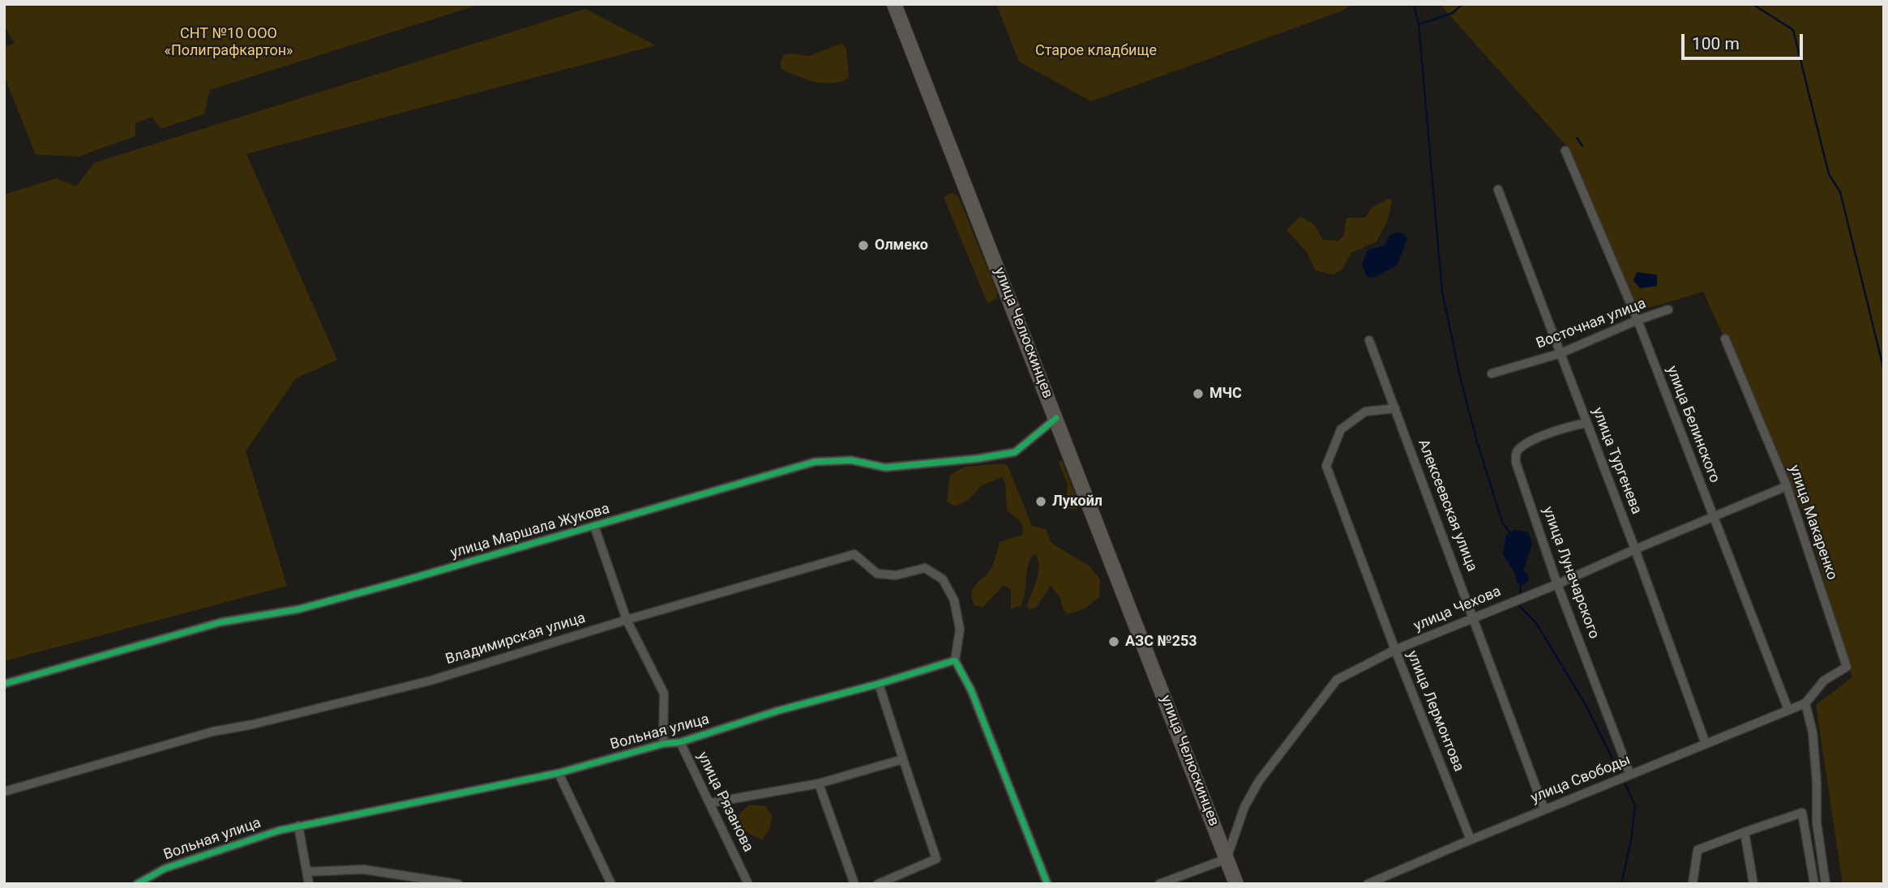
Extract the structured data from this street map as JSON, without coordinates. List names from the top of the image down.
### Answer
{
  "streets": {
    "main road": ["улица Челюскинцев"],
    "street": [
      "Восточная улица",
      "улица Белинского",
      "улица Тургенева",
      "Алексеевская улица",
      "улица Макаренко",
      "улица Маршала Жукова",
      "улица Луначарского",
      "улица Чехова",
      "Владимирская улица",
      "улица Лермонтова",
      "Вольная улица",
      "улица Свободы",
      "улица Рязанова"
    ]
  },
  "crossings": [
    ["Восточная улица", "улица Белинского"],
    ["Восточная улица", "улица Тургенева"],
    ["улица Челюскинцев", "улица Маршала Жукова"],
    ["улица Челюскинцев", "улица Чехова"],
    ["улица Белинского", "улица Чехова"],
    ["улица Белинского", "улица Свободы"],
    ["улица Тургенева", "улица Луначарского"],
    ["улица Тургенева", "улица Чехова"],
    ["улица Тургенева", "улица Свободы"],
    ["Алексеевская улица", "улица Чехова"],
    ["Алексеевская улица", "улица Лермонтова"],
    ["Алексеевская улица", "улица Свободы"],
    ["улица Макаренко", "улица Чехова"],
    ["улица Макаренко", "улица Свободы"],
    ["улица Луначарского", "улица Чехова"],
    ["улица Луначарского", "улица Свободы"],
    ["улица Чехова", "улица Лермонтова"],
    ["Владимирская улица", "Вольная улица"],
    ["улица Лермонтова", "улица Свободы"],
    ["Вольная улица", "улица Рязанова"]
  ],
  "parks": ["СНТ №10 ООО «Полиграфкартон»", "Старое кладбище"],
  "places": [
    "Олмеко",
    "МЧС",
    "Лукойл",
    "АЗС №253"
  ],
  "scale_bar": "100 m"
}
